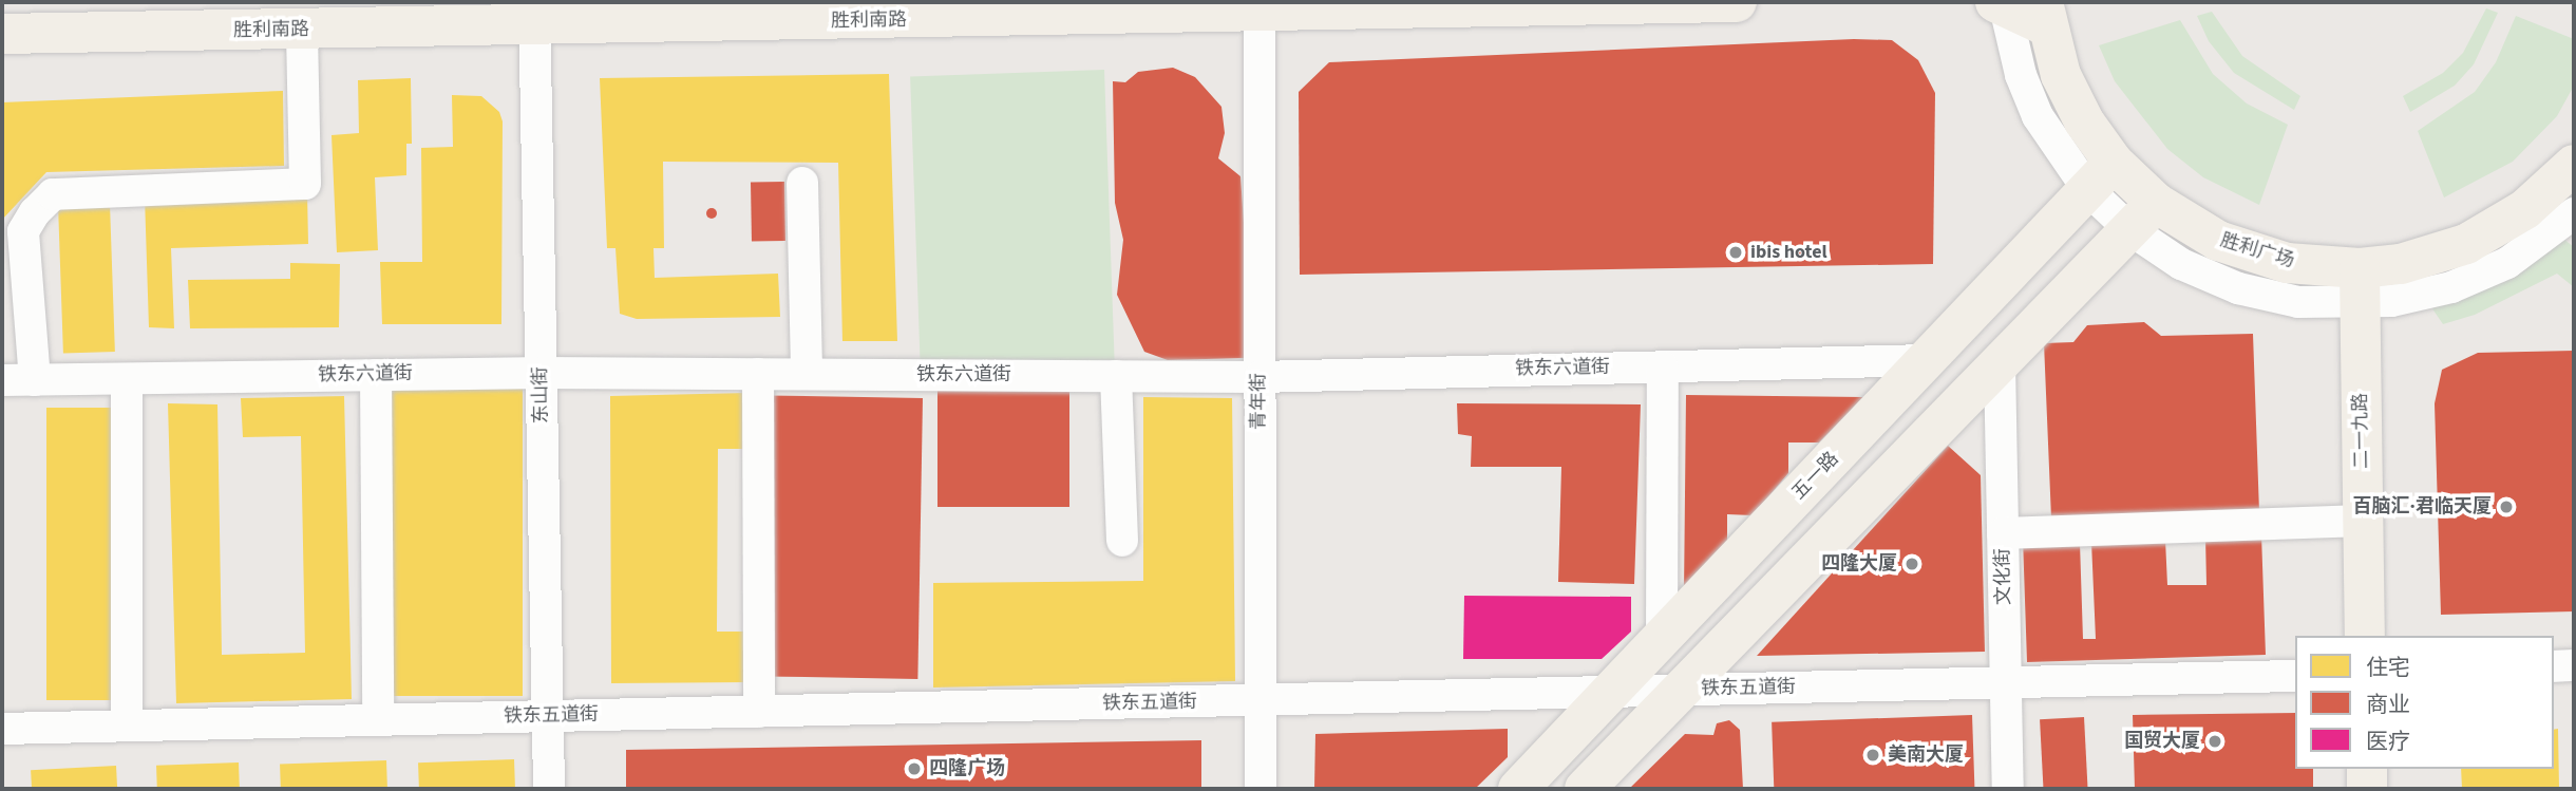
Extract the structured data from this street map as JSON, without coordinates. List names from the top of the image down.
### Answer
{
  "streets": {
    "main road": [
      "胜利南路",
      "胜利广场",
      "二一九路",
      "五一路"
    ],
    "street": [
      "铁东六道街",
      "东山街",
      "青年街",
      "文化街",
      "铁东五道街"
    ]
  },
  "crossings": [
    ["胜利南路", "东山街"],
    ["胜利南路", "青年街"],
    ["胜利广场", "二一九路"],
    ["胜利广场", "五一路"],
    ["铁东六道街", "东山街"],
    ["铁东六道街", "青年街"],
    ["铁东六道街", "五一路"],
    ["东山街", "铁东五道街"],
    ["青年街", "铁东五道街"],
    ["五一路", "铁东五道街"],
    ["文化街", "铁东五道街"]
  ],
  "places": [
    "ibis hotel",
    "百脑汇·君临天厦",
    "四隆大厦",
    "国贸大厦",
    "美南大厦",
    "四隆广场"
  ],
  "legend": ["住宅", "商业", "医疗"]
}
